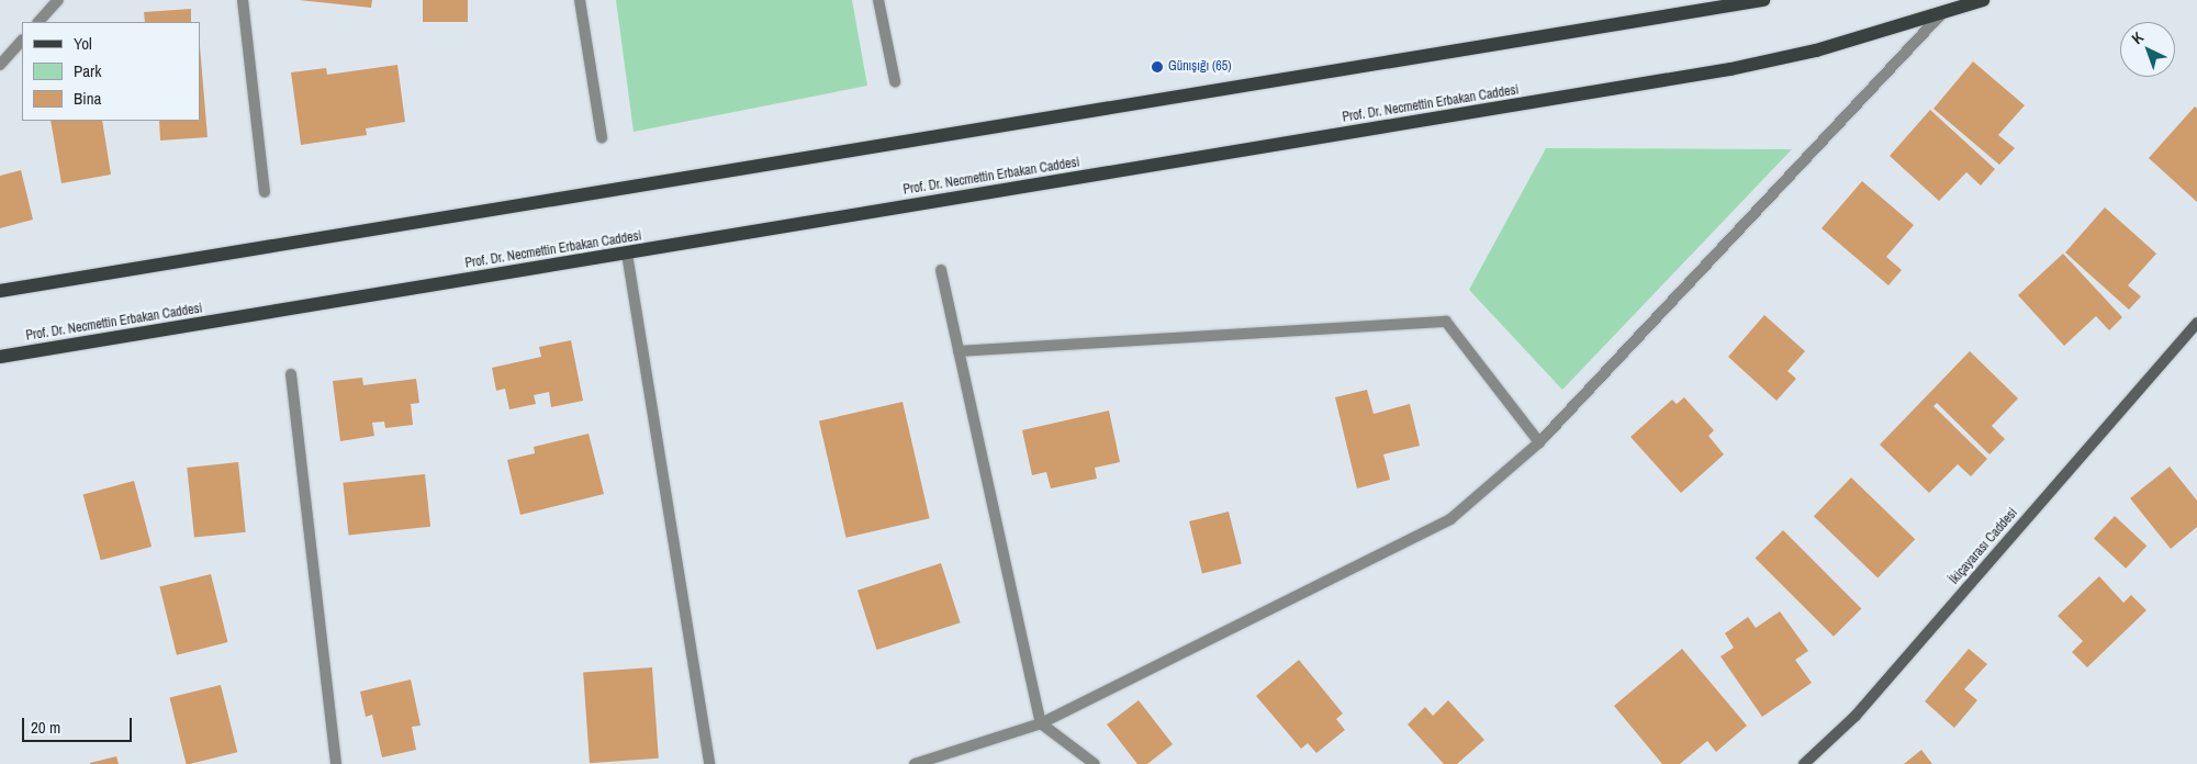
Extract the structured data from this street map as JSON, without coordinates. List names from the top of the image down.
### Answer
{
  "streets": {
    "main road": ["Prof. Dr. Necmettin Erbakan Caddesi"],
    "street": ["İkiçayarası Caddesi"]
  },
  "places": ["Günışığı (65)"],
  "legend": ["Yol", "Park", "Bina"],
  "scale_bar": "20 m",
  "north": "top left"
}
